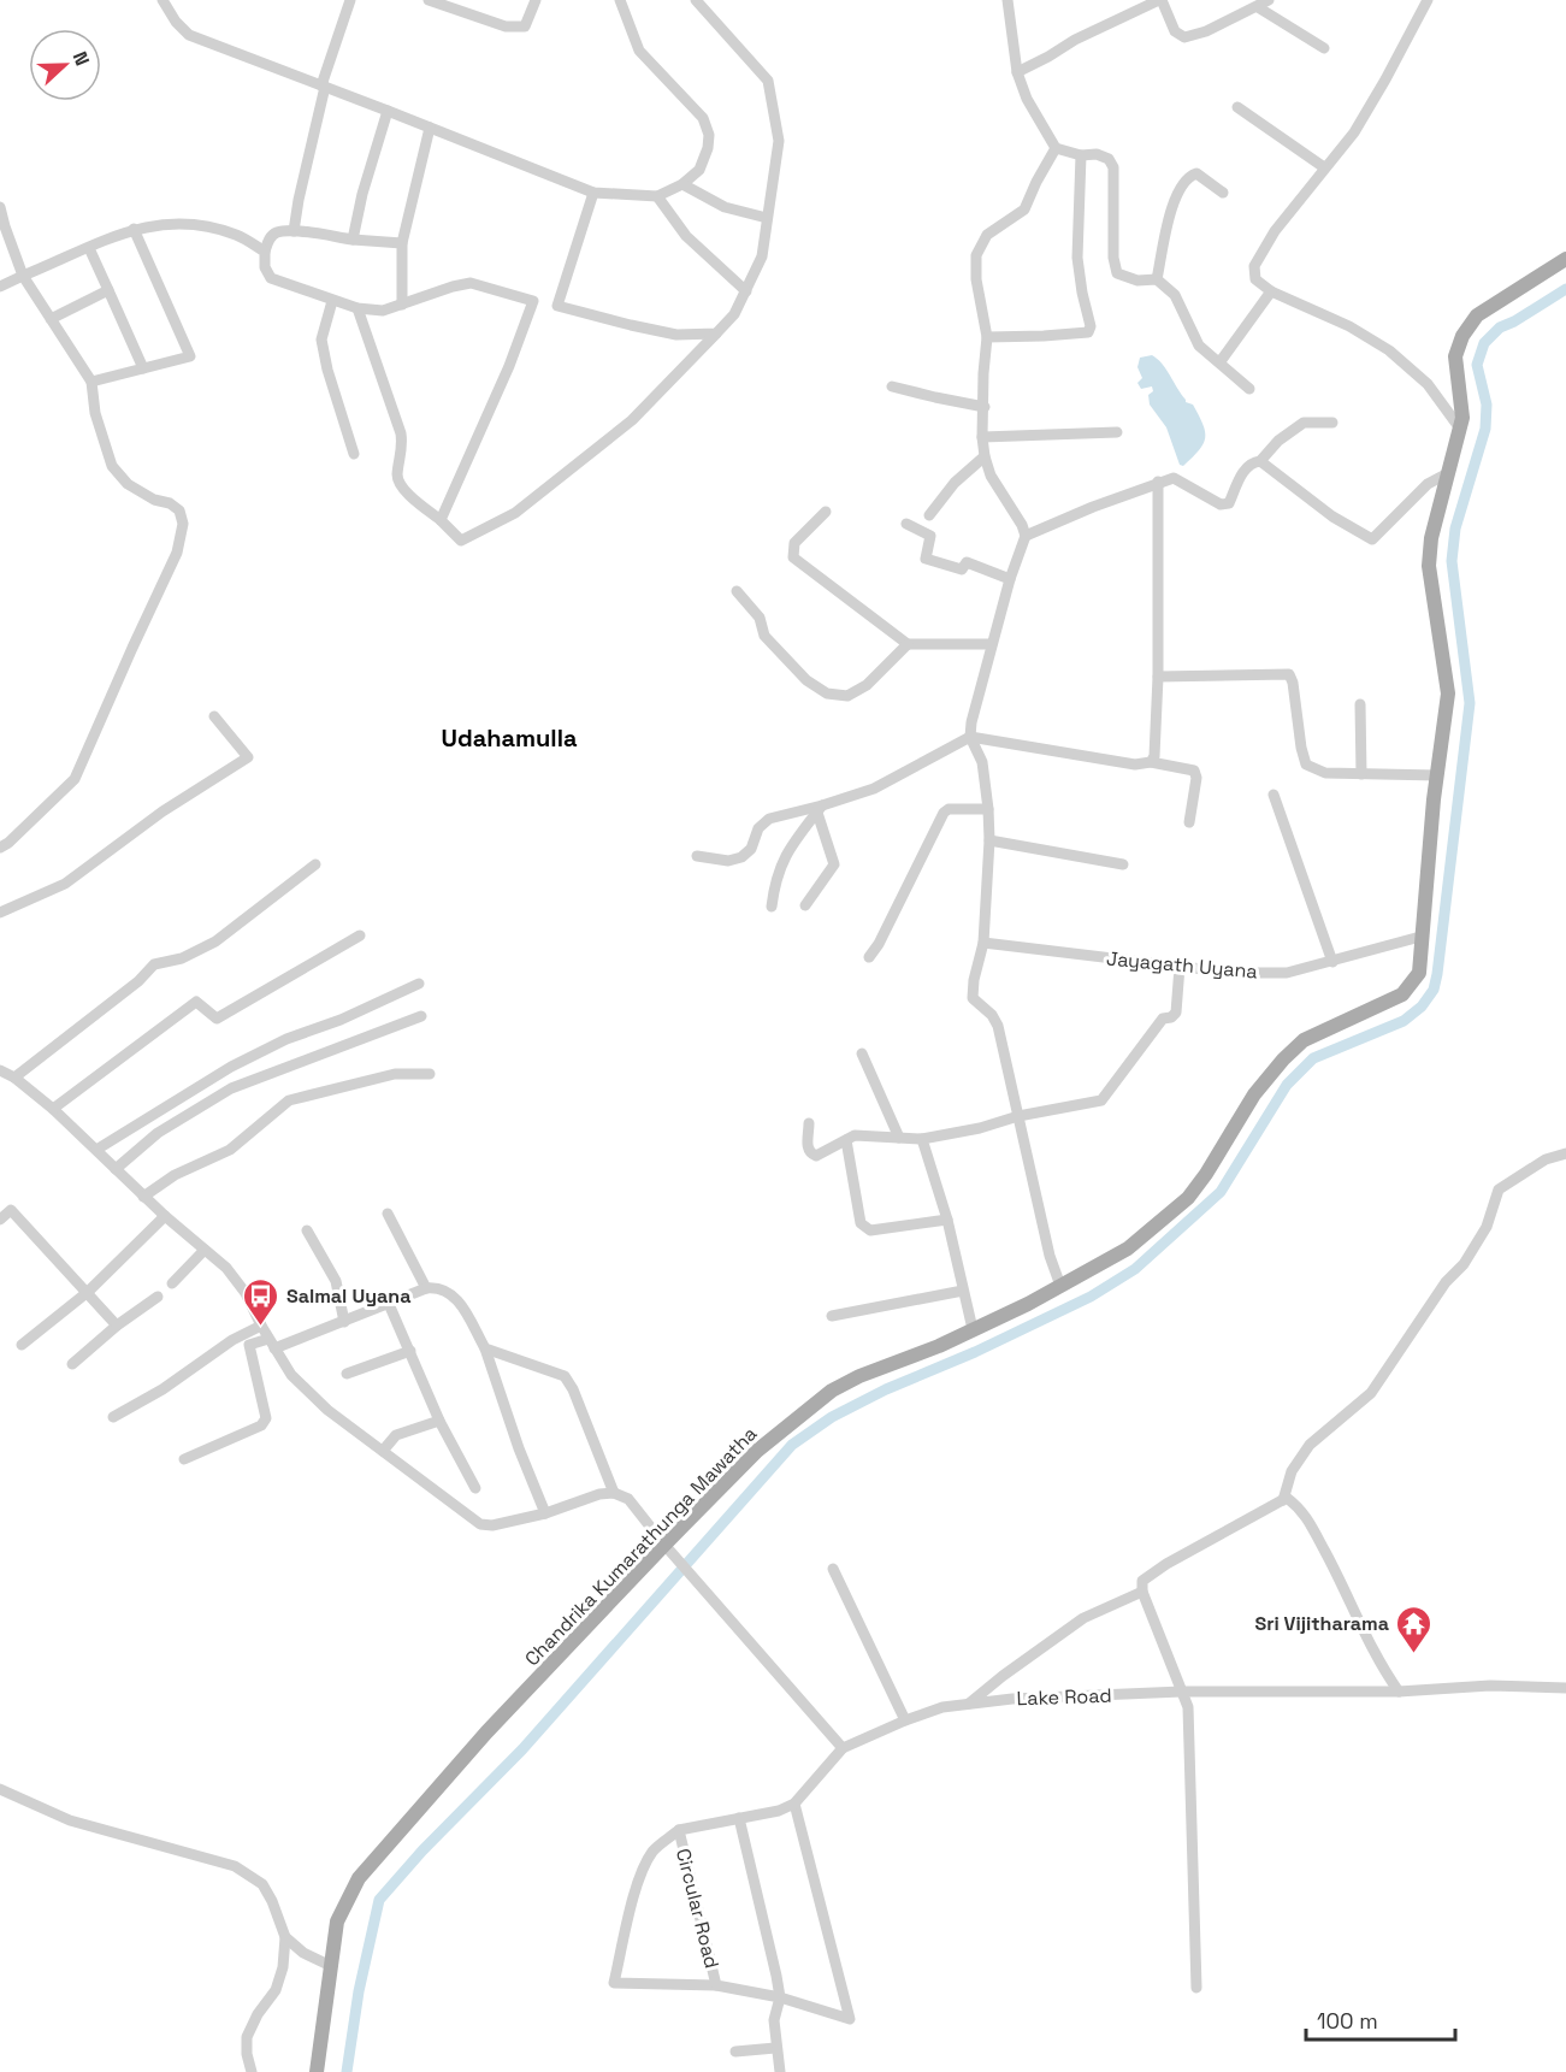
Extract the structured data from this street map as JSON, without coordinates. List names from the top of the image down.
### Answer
{
  "streets": {
    "main road": ["Chandrika Kumarathunga Mawatha"],
    "street": ["Jayagath Uyana", "Lake Road", "Circular Road"]
  },
  "crossings": [
    ["Jayagath Uyana", "Chandrika Kumarathunga Mawatha"]
  ],
  "districts": ["Udahamulla"],
  "places": {
    "bus stop": ["Salmal Uyana"],
    "temple": ["Sri Vijitharama"]
  },
  "scale_bar": "100 m",
  "north": "right"
}
